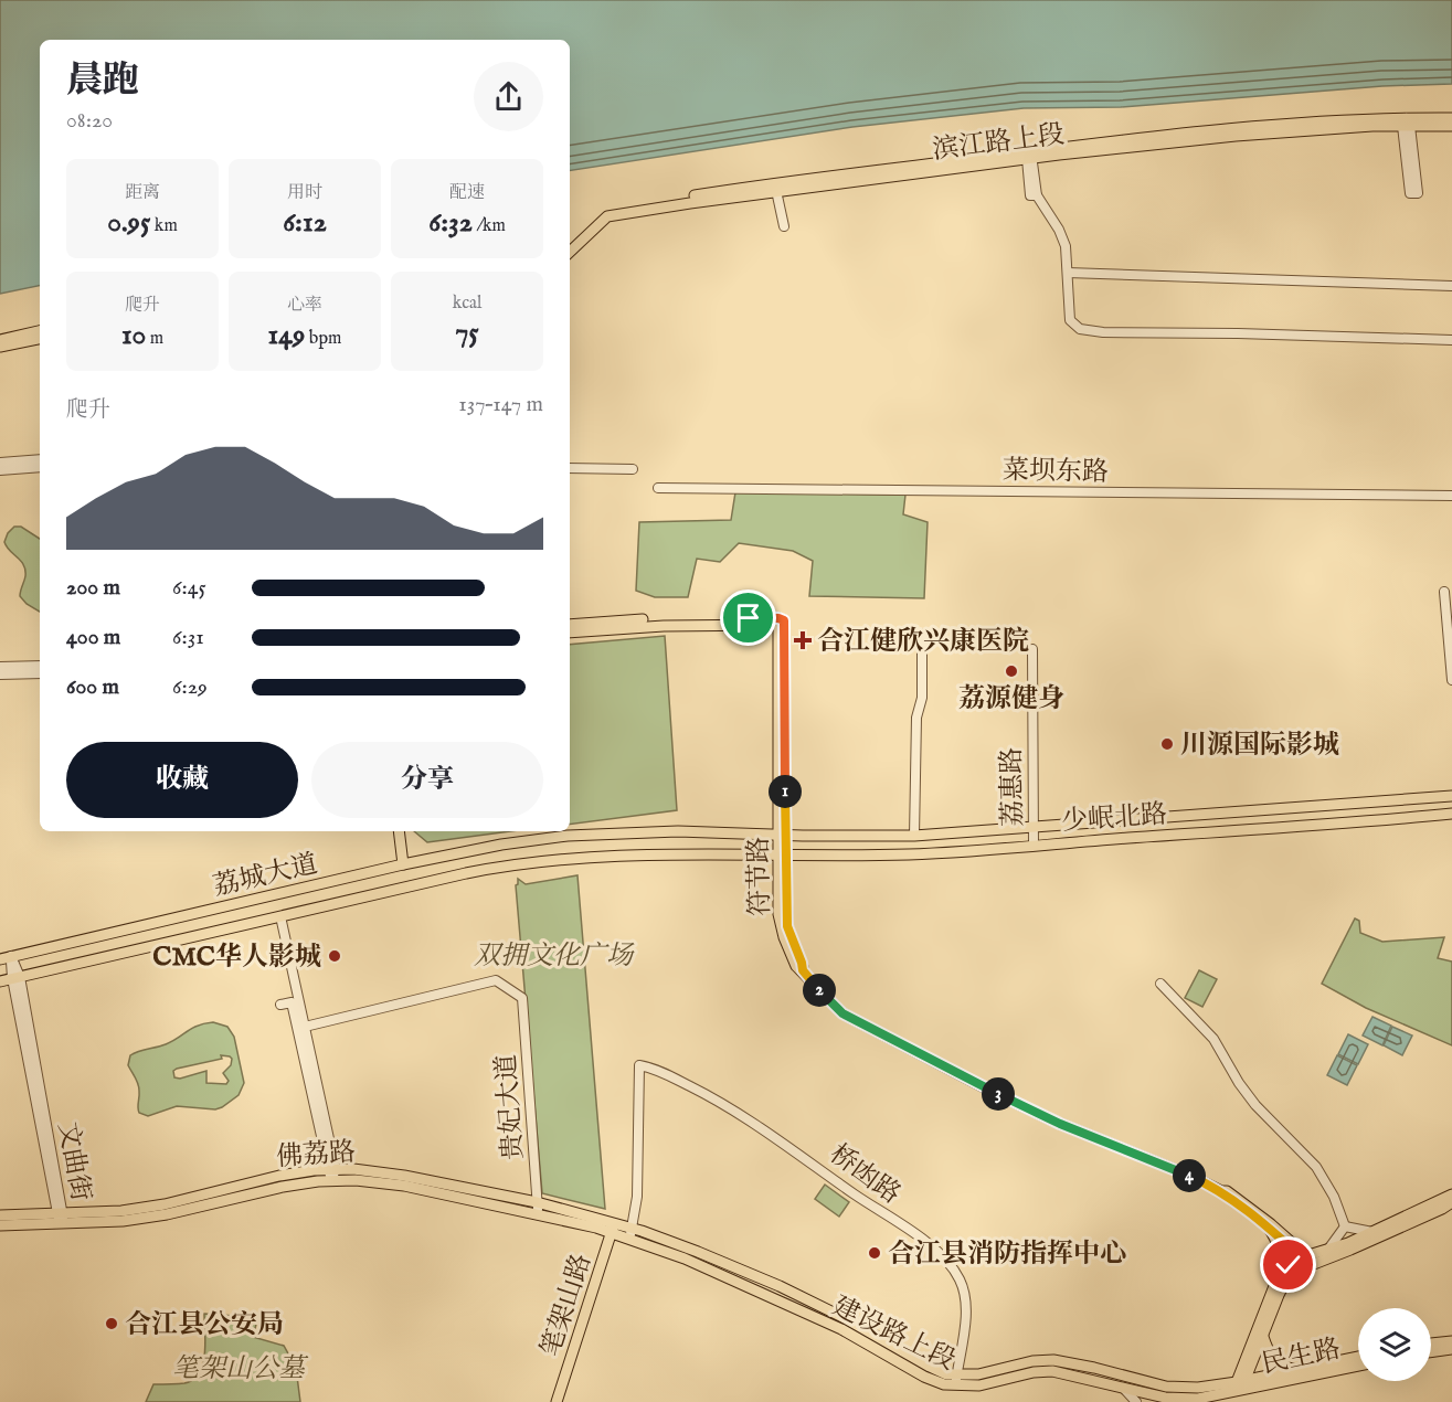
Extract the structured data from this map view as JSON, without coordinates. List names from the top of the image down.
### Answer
{
  "streets": {
    "main road": [
      "滨江路上段",
      "少岷北路",
      "荔城大道",
      "符节路",
      "佛荔路",
      "笔架山路",
      "建设路上段",
      "民生路"
    ],
    "street": [
      "菜坝东路",
      "荔惠路",
      "贵妃大道",
      "文曲街",
      "桥凼路"
    ]
  },
  "crossings": [
    ["荔惠路", "少岷北路"],
    ["少岷北路", "荔城大道"],
    ["少岷北路", "符节路"],
    ["荔城大道", "符节路"],
    ["荔城大道", "文曲街"],
    ["贵妃大道", "佛荔路"],
    ["佛荔路", "文曲街"],
    ["佛荔路", "桥凼路"],
    ["佛荔路", "笔架山路"],
    ["佛荔路", "建设路上段"],
    ["桥凼路", "建设路上段"],
    ["建设路上段", "民生路"]
  ],
  "parks": ["双拥文化广场", "笔架山公墓"],
  "places": {
    "health": ["合江健欣兴康医院"],
    "other": [
      "荔源健身",
      "川源国际影城",
      "CMC华人影城",
      "合江县消防指挥中心",
      "合江县公安局"
    ]
  },
  "page": {
    "heading": ["晨跑", "08:20"],
    "stats": [
      ["距离", "0.95 km"],
      ["用时", "6:12"],
      ["配速", "6:32 /km"],
      ["爬升", "10 m"],
      ["心率", "149 bpm"],
      ["kcal", "75"]
    ],
    "chart": ["爬升", "137–147 m"],
    "list": [
      {
        "name": "200 m",
        "note": "6:45"
      },
      {
        "name": "400 m",
        "note": "6:31"
      },
      {
        "name": "600 m",
        "note": "6:29"
      }
    ],
    "buttons": ["收藏", "分享"],
    "pins": [
      "1",
      "2",
      "3",
      "4"
    ]
  }
}
